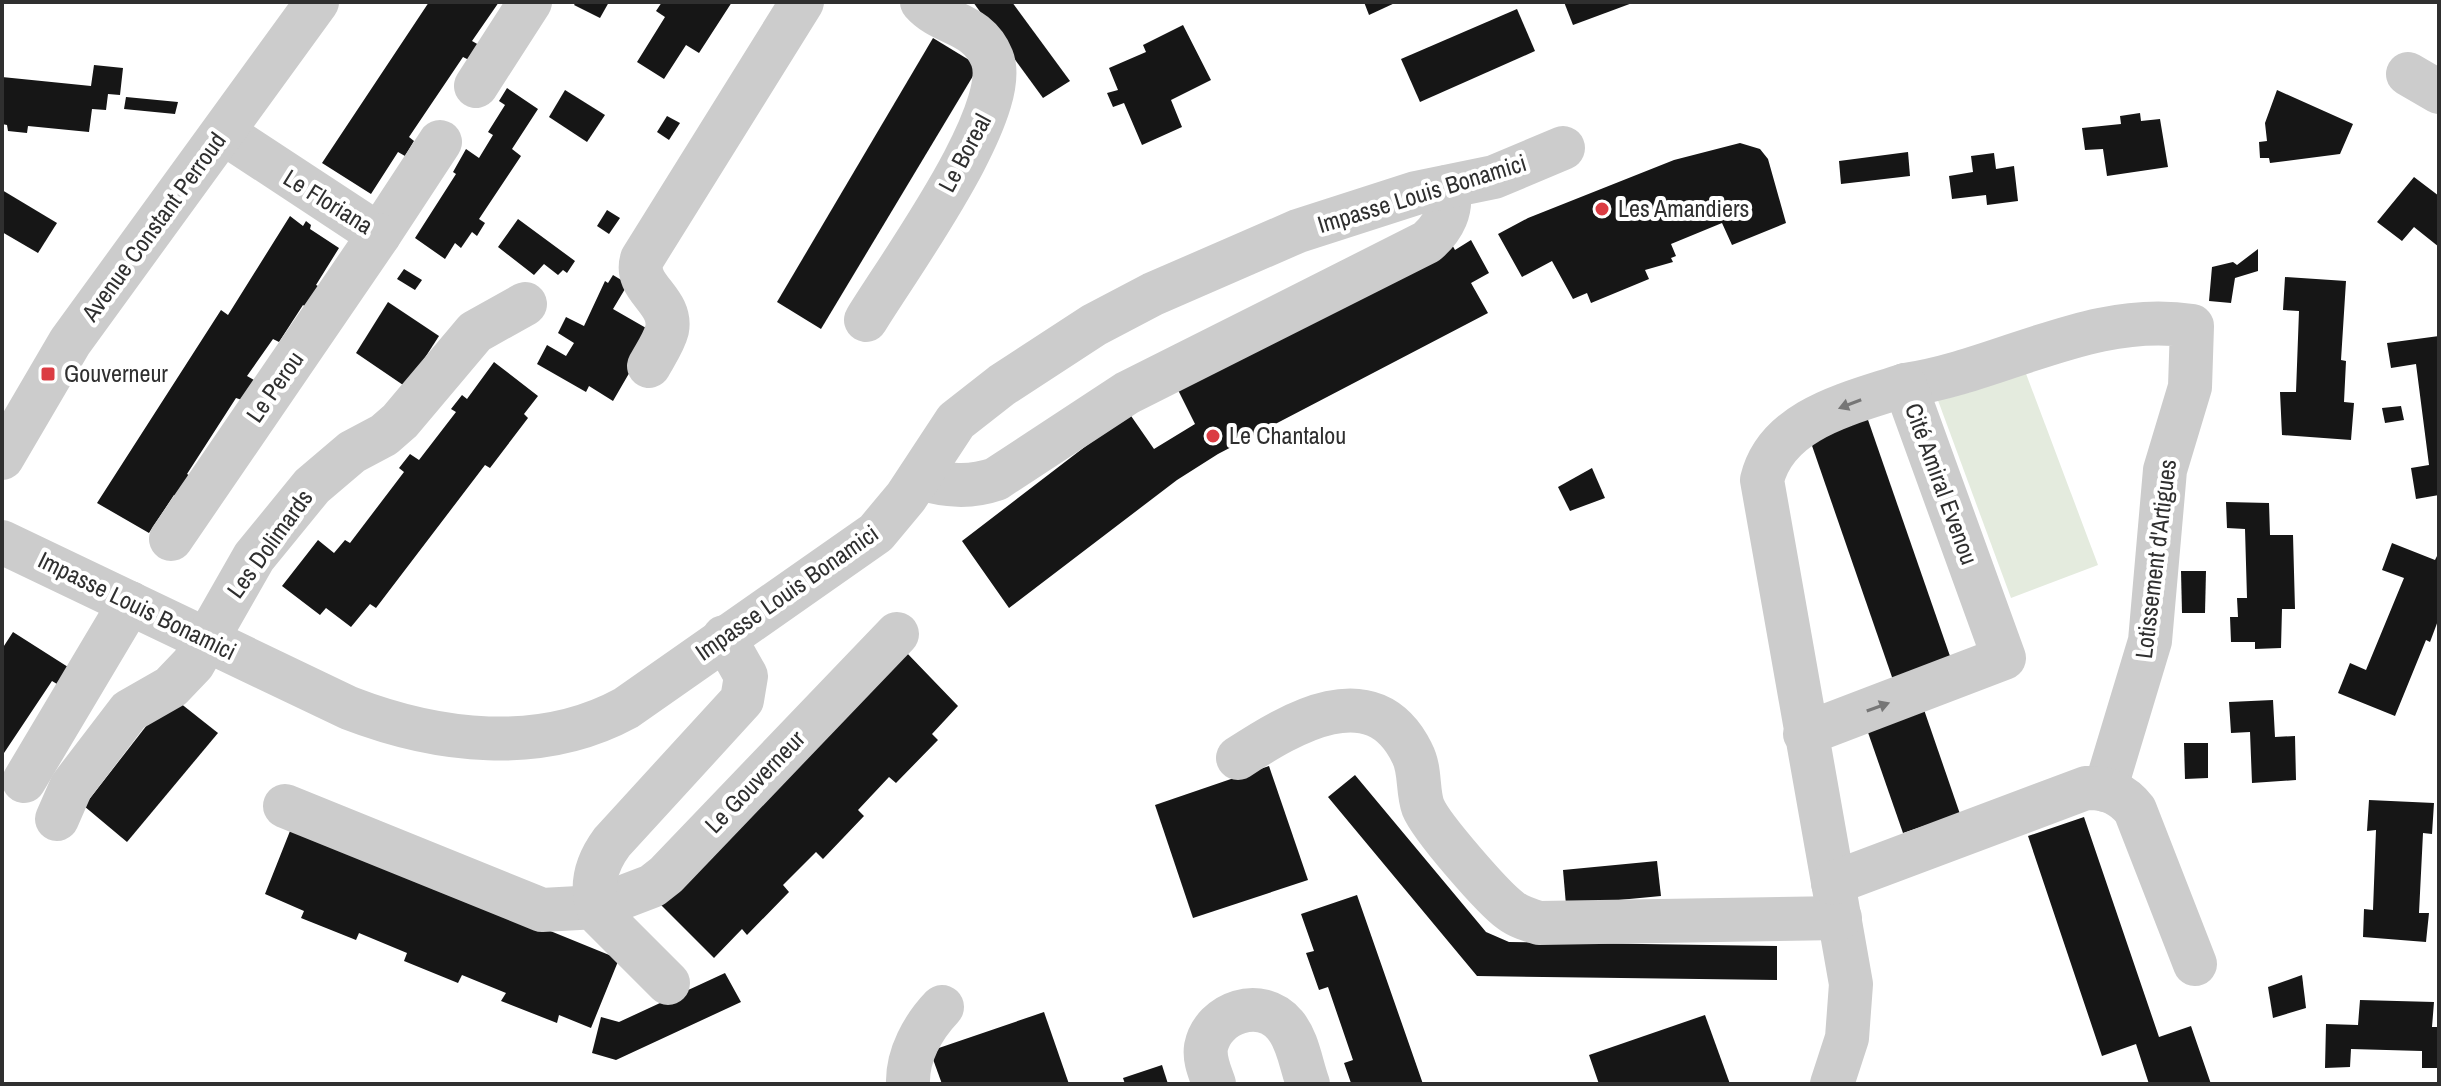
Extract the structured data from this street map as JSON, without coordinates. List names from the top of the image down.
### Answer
{
  "streets": {
    "street": [
      "Le Boreal",
      "Impasse Louis Bonamici",
      "Le Floriana",
      "Avenue Constant Perroud",
      "Le Perou",
      "Cité Amiral Evenou",
      "Les Dolimards",
      "Lotissement d'Artigues",
      "Le Gouverneur"
    ]
  },
  "crossings": [
    ["Impasse Louis Bonamici", "Les Dolimards"],
    ["Le Floriana", "Avenue Constant Perroud"],
    ["Le Floriana", "Le Perou"],
    ["Cité Amiral Evenou", "Lotissement d'Artigues"]
  ],
  "places": {
    "other": ["Les Amandiers", "Le Chantalou"],
    "transit": ["Gouverneur"]
  }
}
